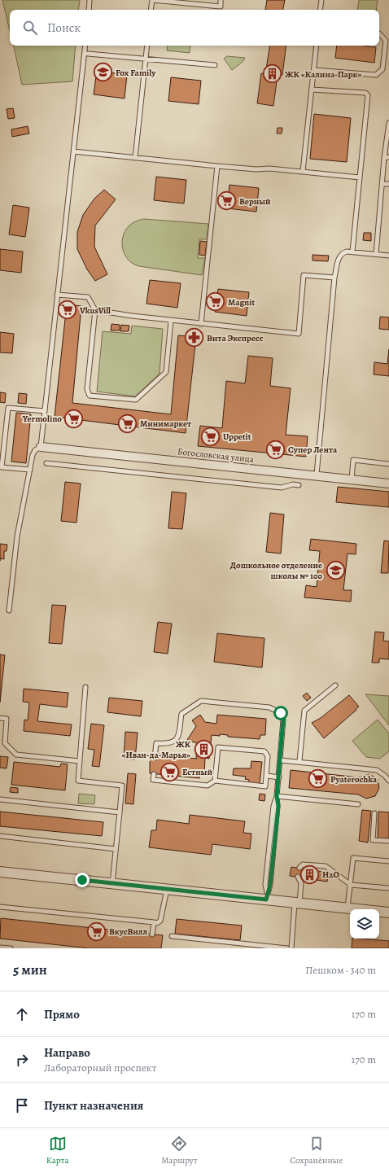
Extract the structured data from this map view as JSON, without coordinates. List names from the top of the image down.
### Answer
{
  "streets": {
    "street": ["Богословская улица"]
  },
  "places": {
    "school or university": ["Fox Family", "Дошкольное отделение школы № 100"],
    "building": ["ЖК «Калина-Парк»", "ЖК «Иван-да-Марья»", "H2O"],
    "supermarket": [
      "Верный",
      "Magnit",
      "VkusVill",
      "Yermolino",
      "Минимаркет",
      "Uppetit",
      "Супер Лента",
      "Естный",
      "Pyaterochka",
      "ВкусВилл"
    ],
    "pharmacy": ["Вита Экспресс"]
  },
  "page": {
    "search": "Поиск",
    "heading": ["5 мин", "Пешком · 340 m"],
    "list": [
      ["Прямо", "170 m"],
      ["Направо", "Лабораторный проспект", "170 m"],
      "Пункт назначения"
    ],
    "nav": ["Карта", "Маршрут", "Сохранённые"]
  }
}
